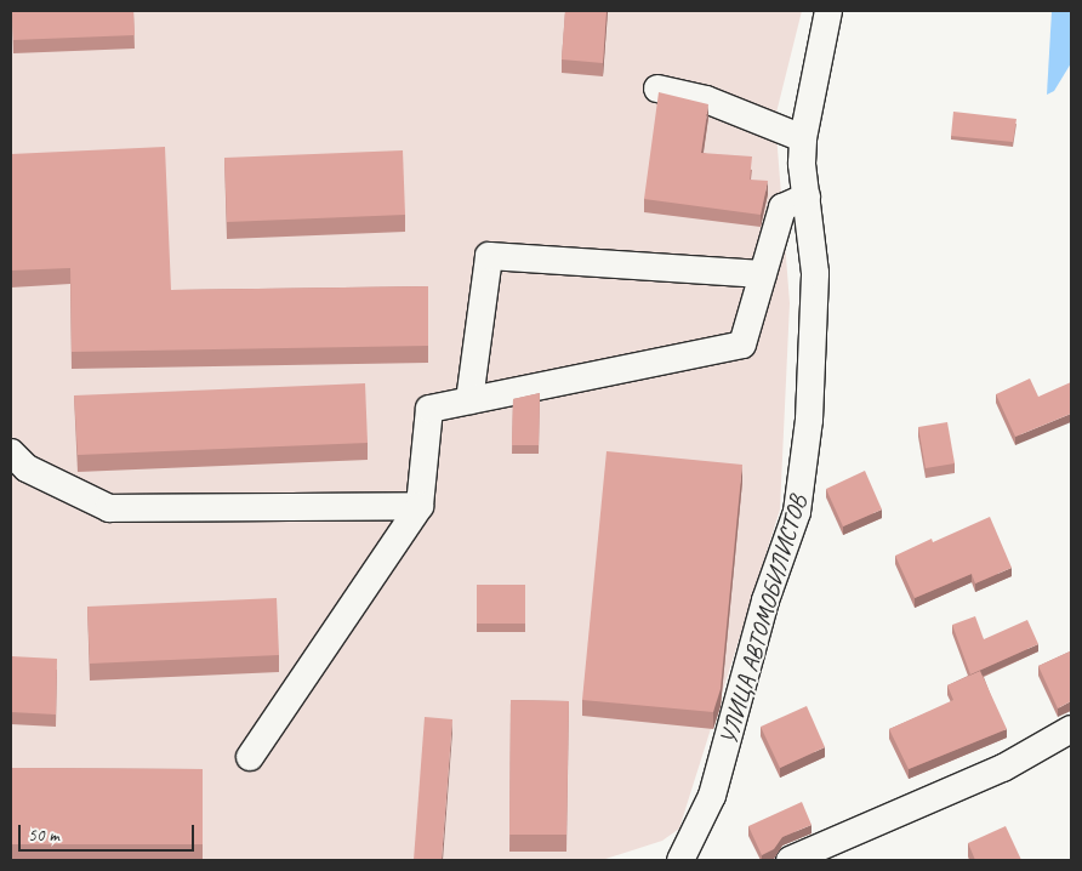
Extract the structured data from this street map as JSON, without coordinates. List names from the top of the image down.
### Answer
{
  "streets": {
    "street": ["УЛИЦА АВТОМОБИЛИСТОВ"]
  },
  "scale_bar": "50 m"
}
